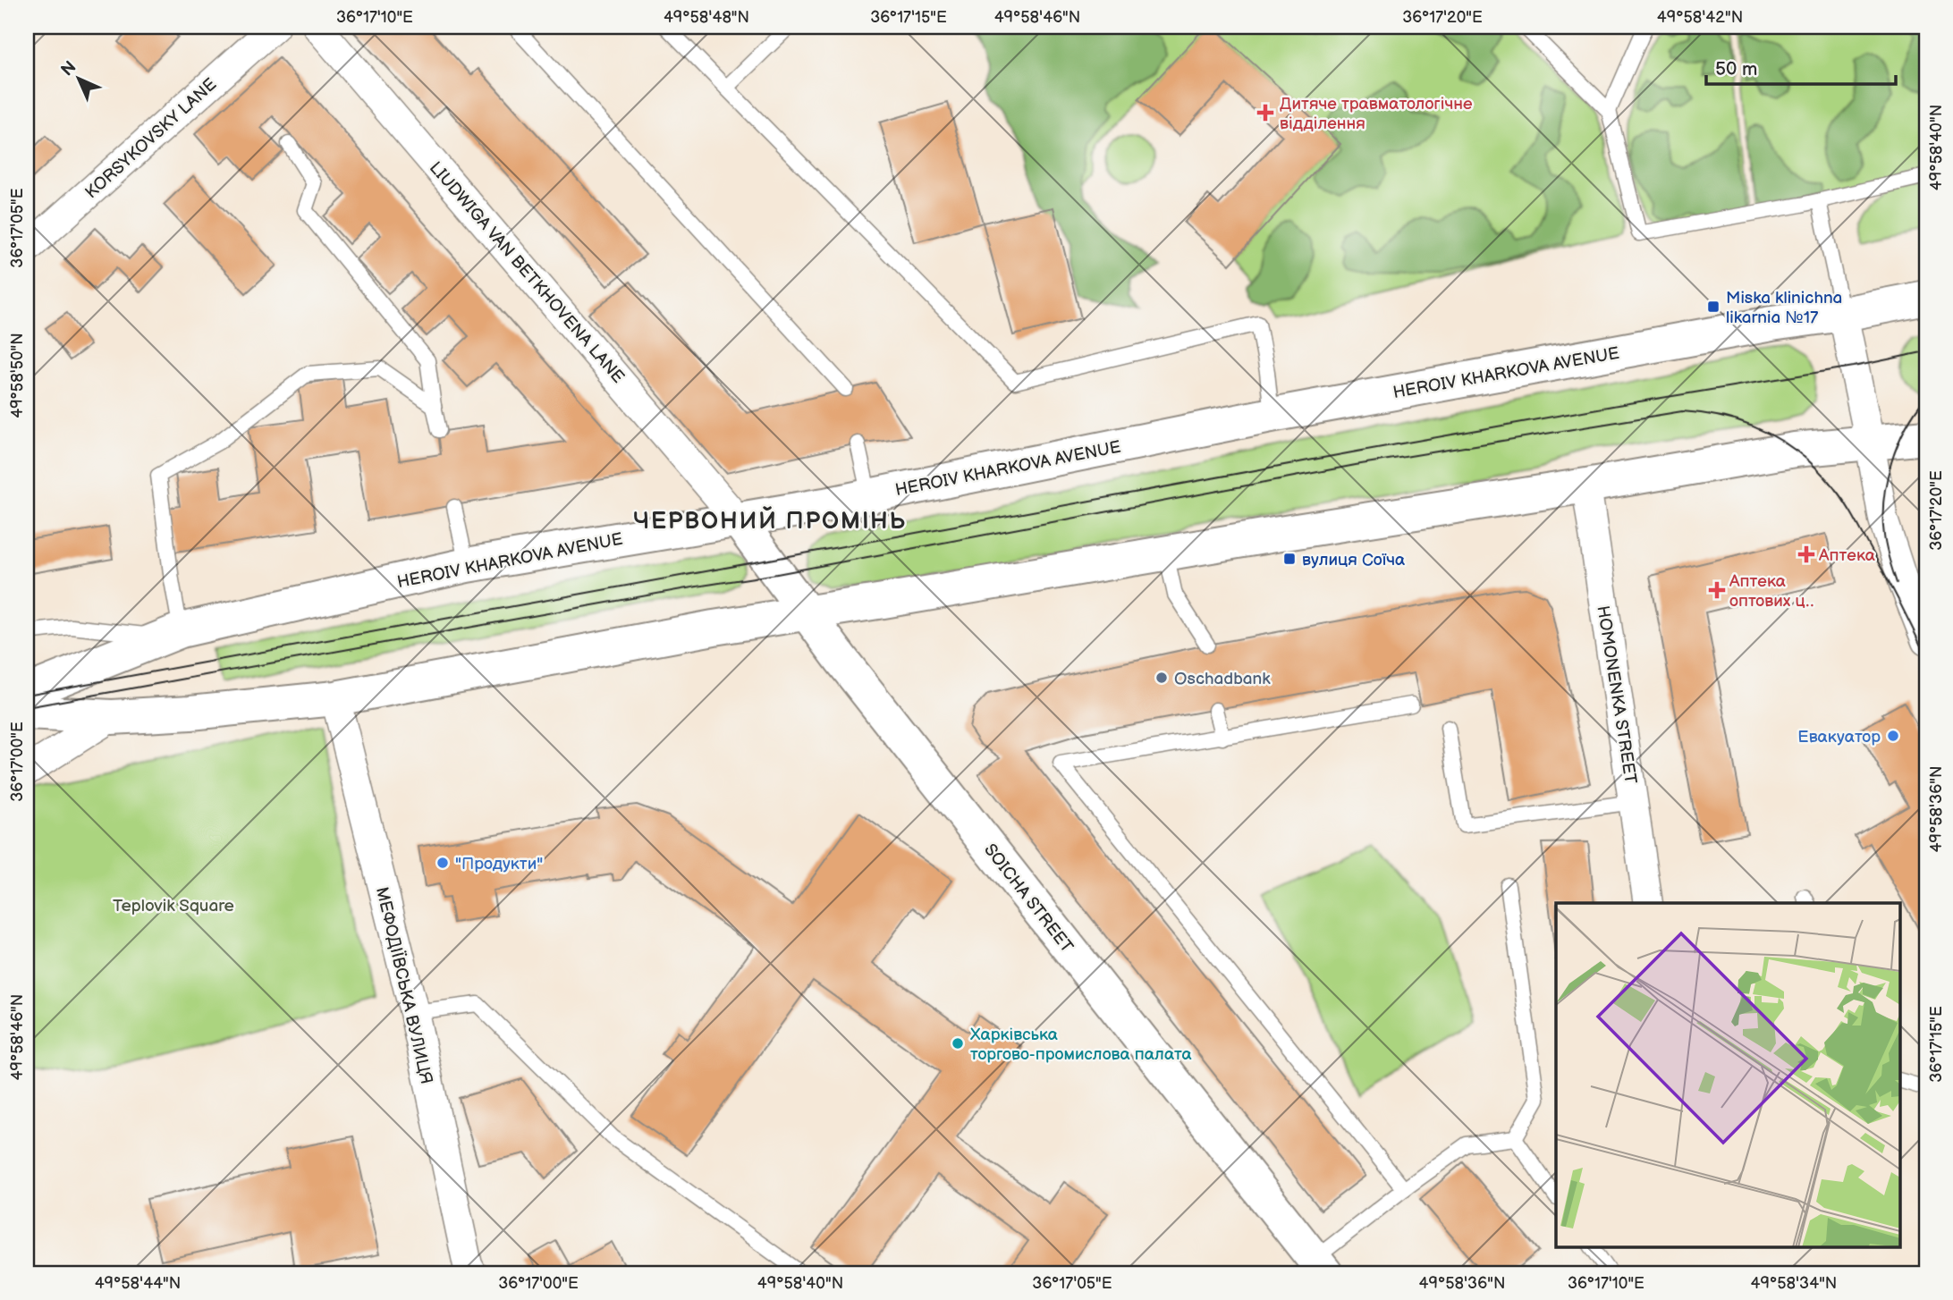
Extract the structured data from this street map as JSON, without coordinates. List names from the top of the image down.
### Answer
{
  "streets": {
    "main road": ["HEROIV KHARKOVA AVENUE", "SOICHA STREET"],
    "street": [
      "KORSYKOVSKY LANE",
      "LIUDWIGA VAN BETKHOVENA LANE",
      "HOMONENKA STREET",
      "МЕФОДІЇВСЬКА ВУЛИЦЯ"
    ]
  },
  "crossings": [
    ["LIUDWIGA VAN BETKHOVENA LANE", "HEROIV KHARKOVA AVENUE"],
    ["LIUDWIGA VAN BETKHOVENA LANE", "SOICHA STREET"],
    ["HEROIV KHARKOVA AVENUE", "SOICHA STREET"]
  ],
  "districts": ["ЧЕРВОНИЙ ПРОМІНЬ"],
  "parks": ["Teplovik Square"],
  "places": {
    "health": ["Дитяче травматологічне відділення", "Аптека", "Аптека оптових ц‥"],
    "transit": ["Miska klinichna likarnia №17", "вулиця Соїча"],
    "other": [
      "Oschadbank",
      "Евакуатор",
      "\"Продукти\"",
      "Харківська торгово-промислова палата"
    ]
  },
  "scale_bar": "50 m",
  "north": "top left",
  "coordinates": [
    "36°17'10\"E",
    "49°58'48\"N",
    "36°17'15\"E",
    "49°58'46\"N",
    "36°17'20\"E",
    "49°58'42\"N",
    "49°58'40\"N",
    "36°17'05\"E",
    "49°58'50\"N",
    "36°17'00\"E",
    "49°58'36\"N",
    "49°58'44\"N",
    "49°58'34\"N"
  ]
}
